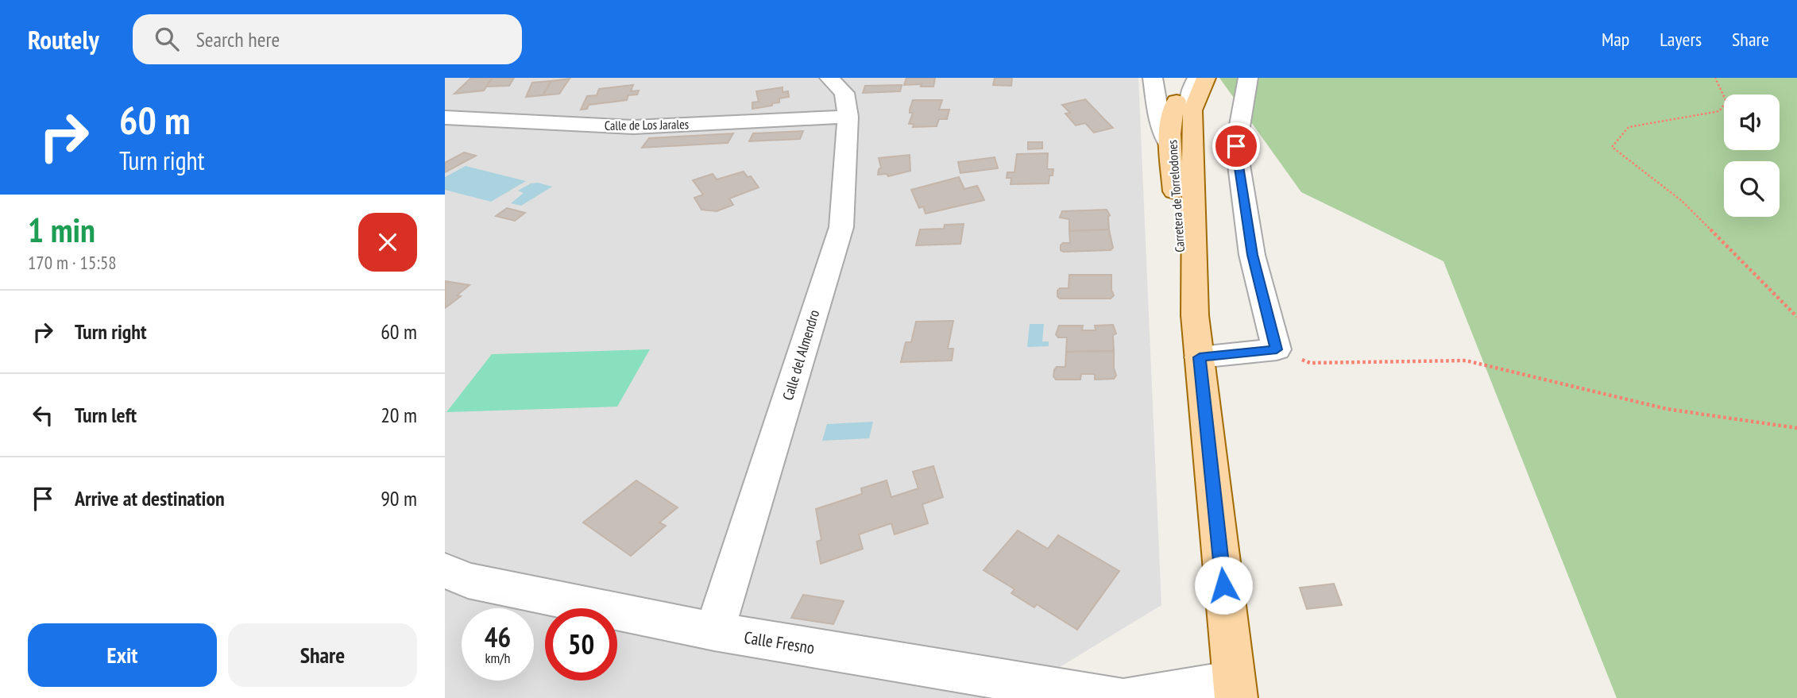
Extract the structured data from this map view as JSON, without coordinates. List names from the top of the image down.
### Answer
{
  "streets": {
    "main road": ["Carretera de Torrelodones"],
    "street": ["Calle de Los Jarales", "Calle del Almendro", "Calle Fresno"]
  },
  "crossings": [
    ["Calle de Los Jarales", "Calle del Almendro"],
    ["Calle del Almendro", "Calle Fresno"]
  ],
  "page": {
    "header": "Routely",
    "search": "Search here",
    "nav": ["Map", "Layers", "Share"],
    "turn": ["60 m", "Turn right"],
    "heading": ["1 min", "170 m · 15:58"],
    "list": [
      {
        "name": "Turn right",
        "value": "60 m"
      },
      {
        "name": "Turn left",
        "value": "20 m"
      },
      {
        "name": "Arrive at destination",
        "value": "90 m"
      }
    ],
    "speed": "46 km/h",
    "limit": "50",
    "buttons": ["Exit", "Share"]
  }
}
